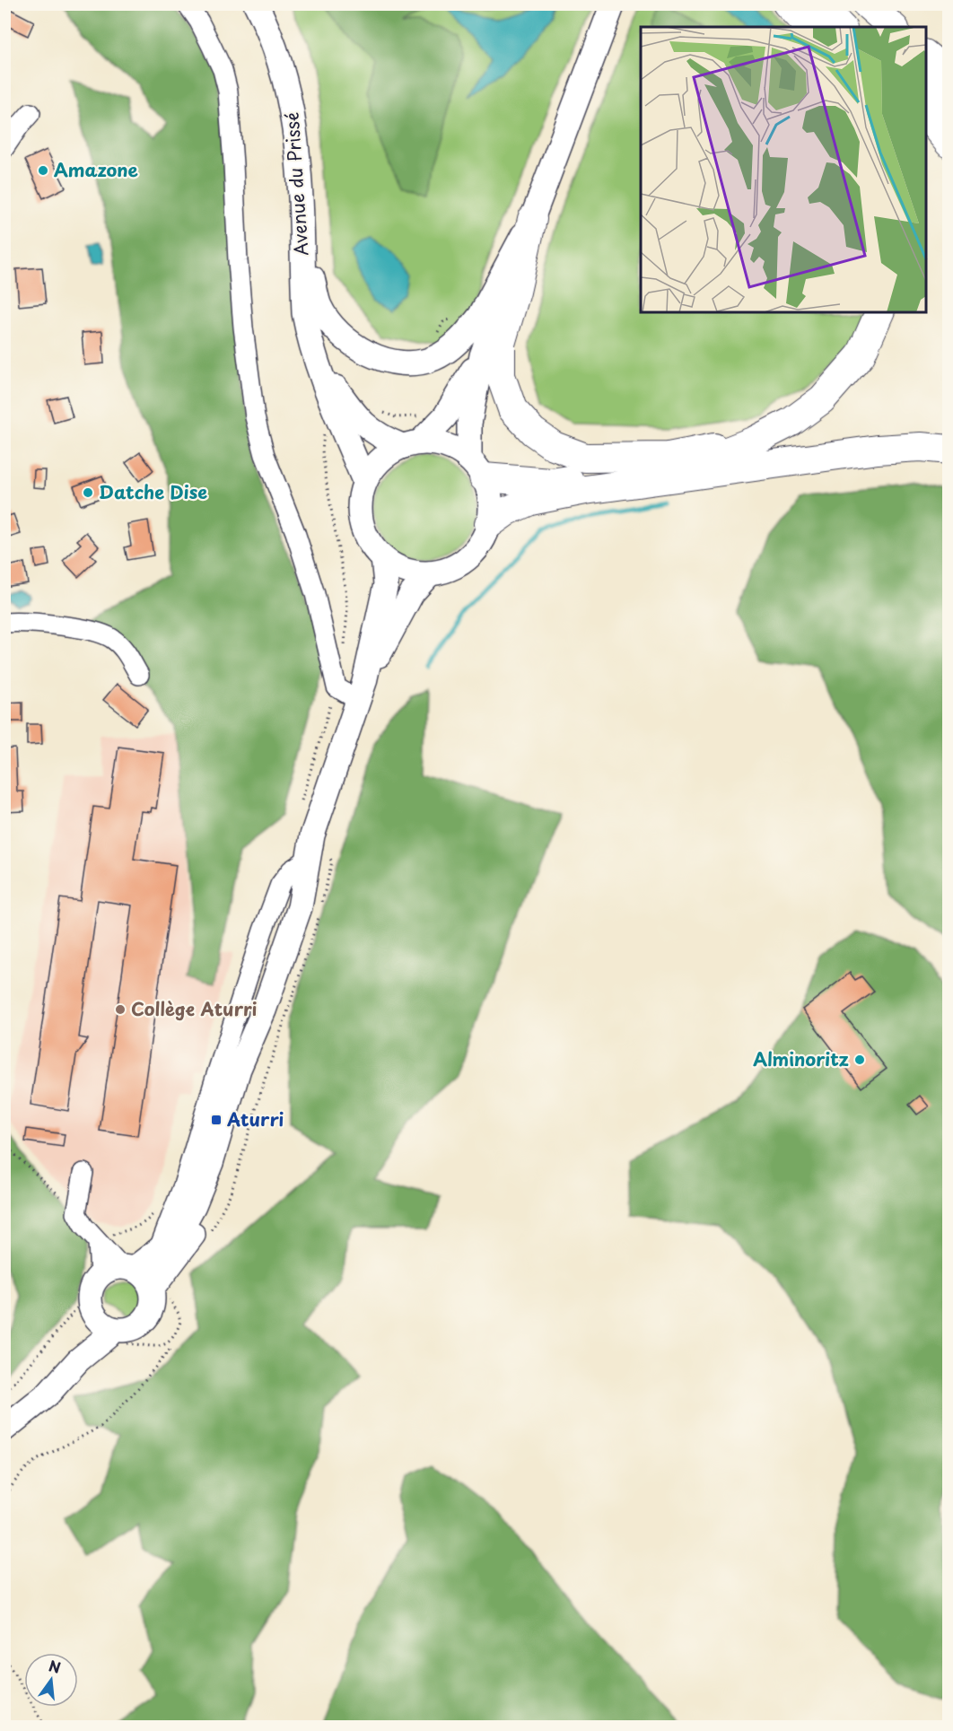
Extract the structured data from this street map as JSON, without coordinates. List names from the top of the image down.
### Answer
{
  "streets": {
    "main road": ["Avenue du Prissé"]
  },
  "places": {
    "other": [
      "Amazone",
      "Datche Dise",
      "Collège Aturri",
      "Alminoritz"
    ],
    "transit": ["Aturri"]
  },
  "north": "top"
}
